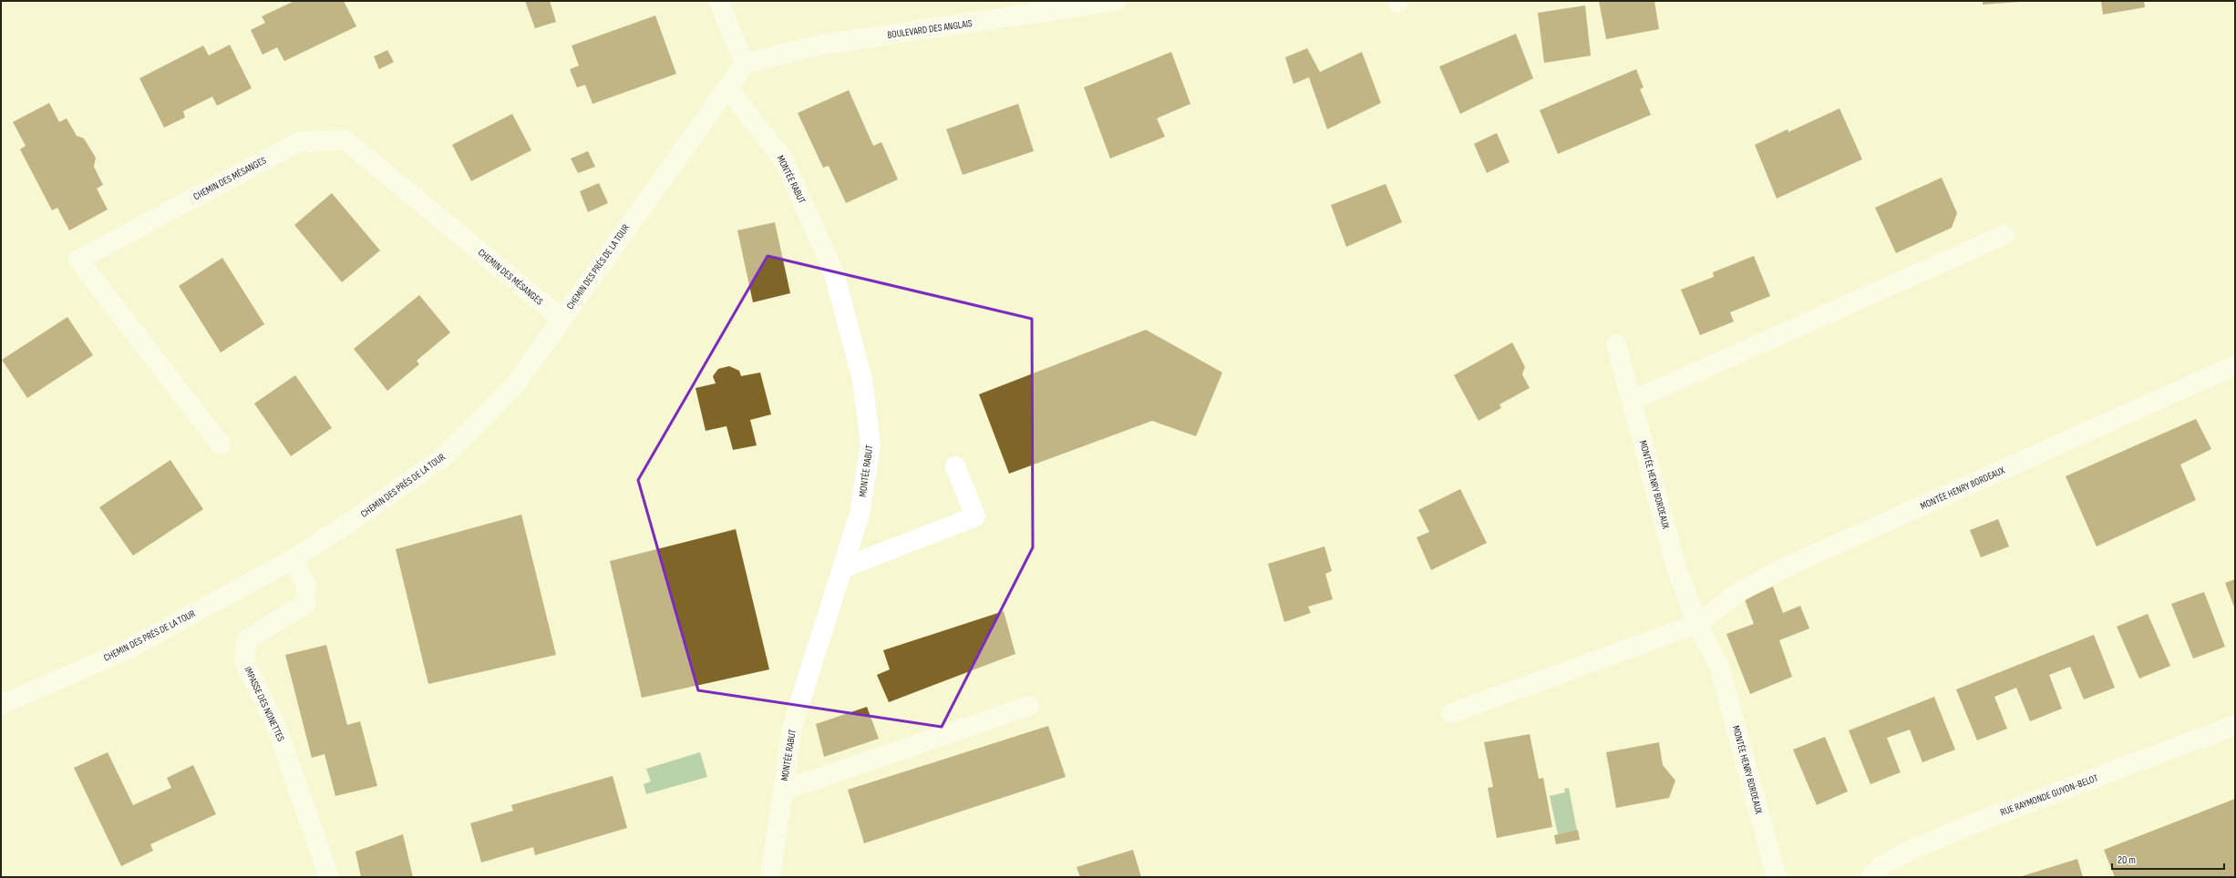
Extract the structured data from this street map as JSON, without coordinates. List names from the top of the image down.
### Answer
{
  "streets": {
    "street": [
      "BOULEVARD DES ANGLAIS",
      "CHEMIN DES MÉSANGES",
      "MONTÉE RABUT",
      "CHEMIN DES PRÉS DE LA TOUR",
      "MONTÉE HENRY BORDEAUX",
      "IMPASSE DES NONETTES",
      "RUE RAYMONDE GUYON-BELOT"
    ]
  },
  "crossings": [
    ["BOULEVARD DES ANGLAIS", "CHEMIN DES PRÉS DE LA TOUR"],
    ["CHEMIN DES MÉSANGES", "CHEMIN DES PRÉS DE LA TOUR"],
    ["MONTÉE RABUT", "CHEMIN DES PRÉS DE LA TOUR"],
    ["CHEMIN DES PRÉS DE LA TOUR", "IMPASSE DES NONETTES"]
  ],
  "scale_bar": "20 m"
}
